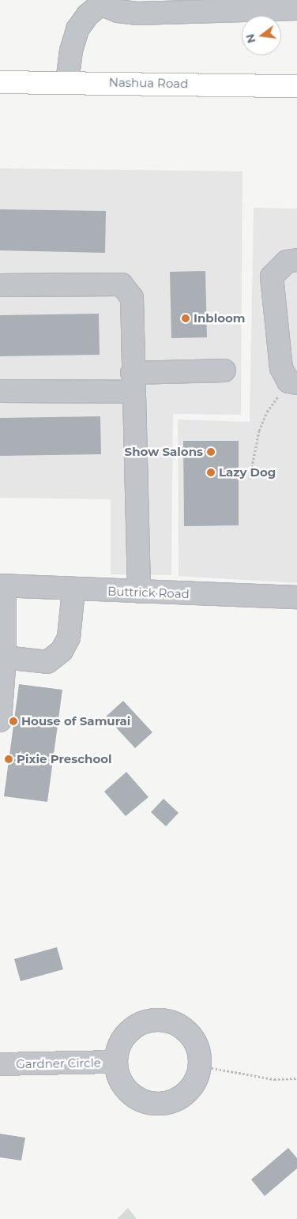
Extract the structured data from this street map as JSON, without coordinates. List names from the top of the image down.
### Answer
{
  "streets": {
    "main road": ["Nashua Road"],
    "street": ["Buttrick Road", "Gardner Circle"]
  },
  "places": [
    "Inbloom",
    "Show Salons",
    "Lazy Dog",
    "House of Samurai",
    "Pixie Preschool"
  ],
  "north": "left"
}
